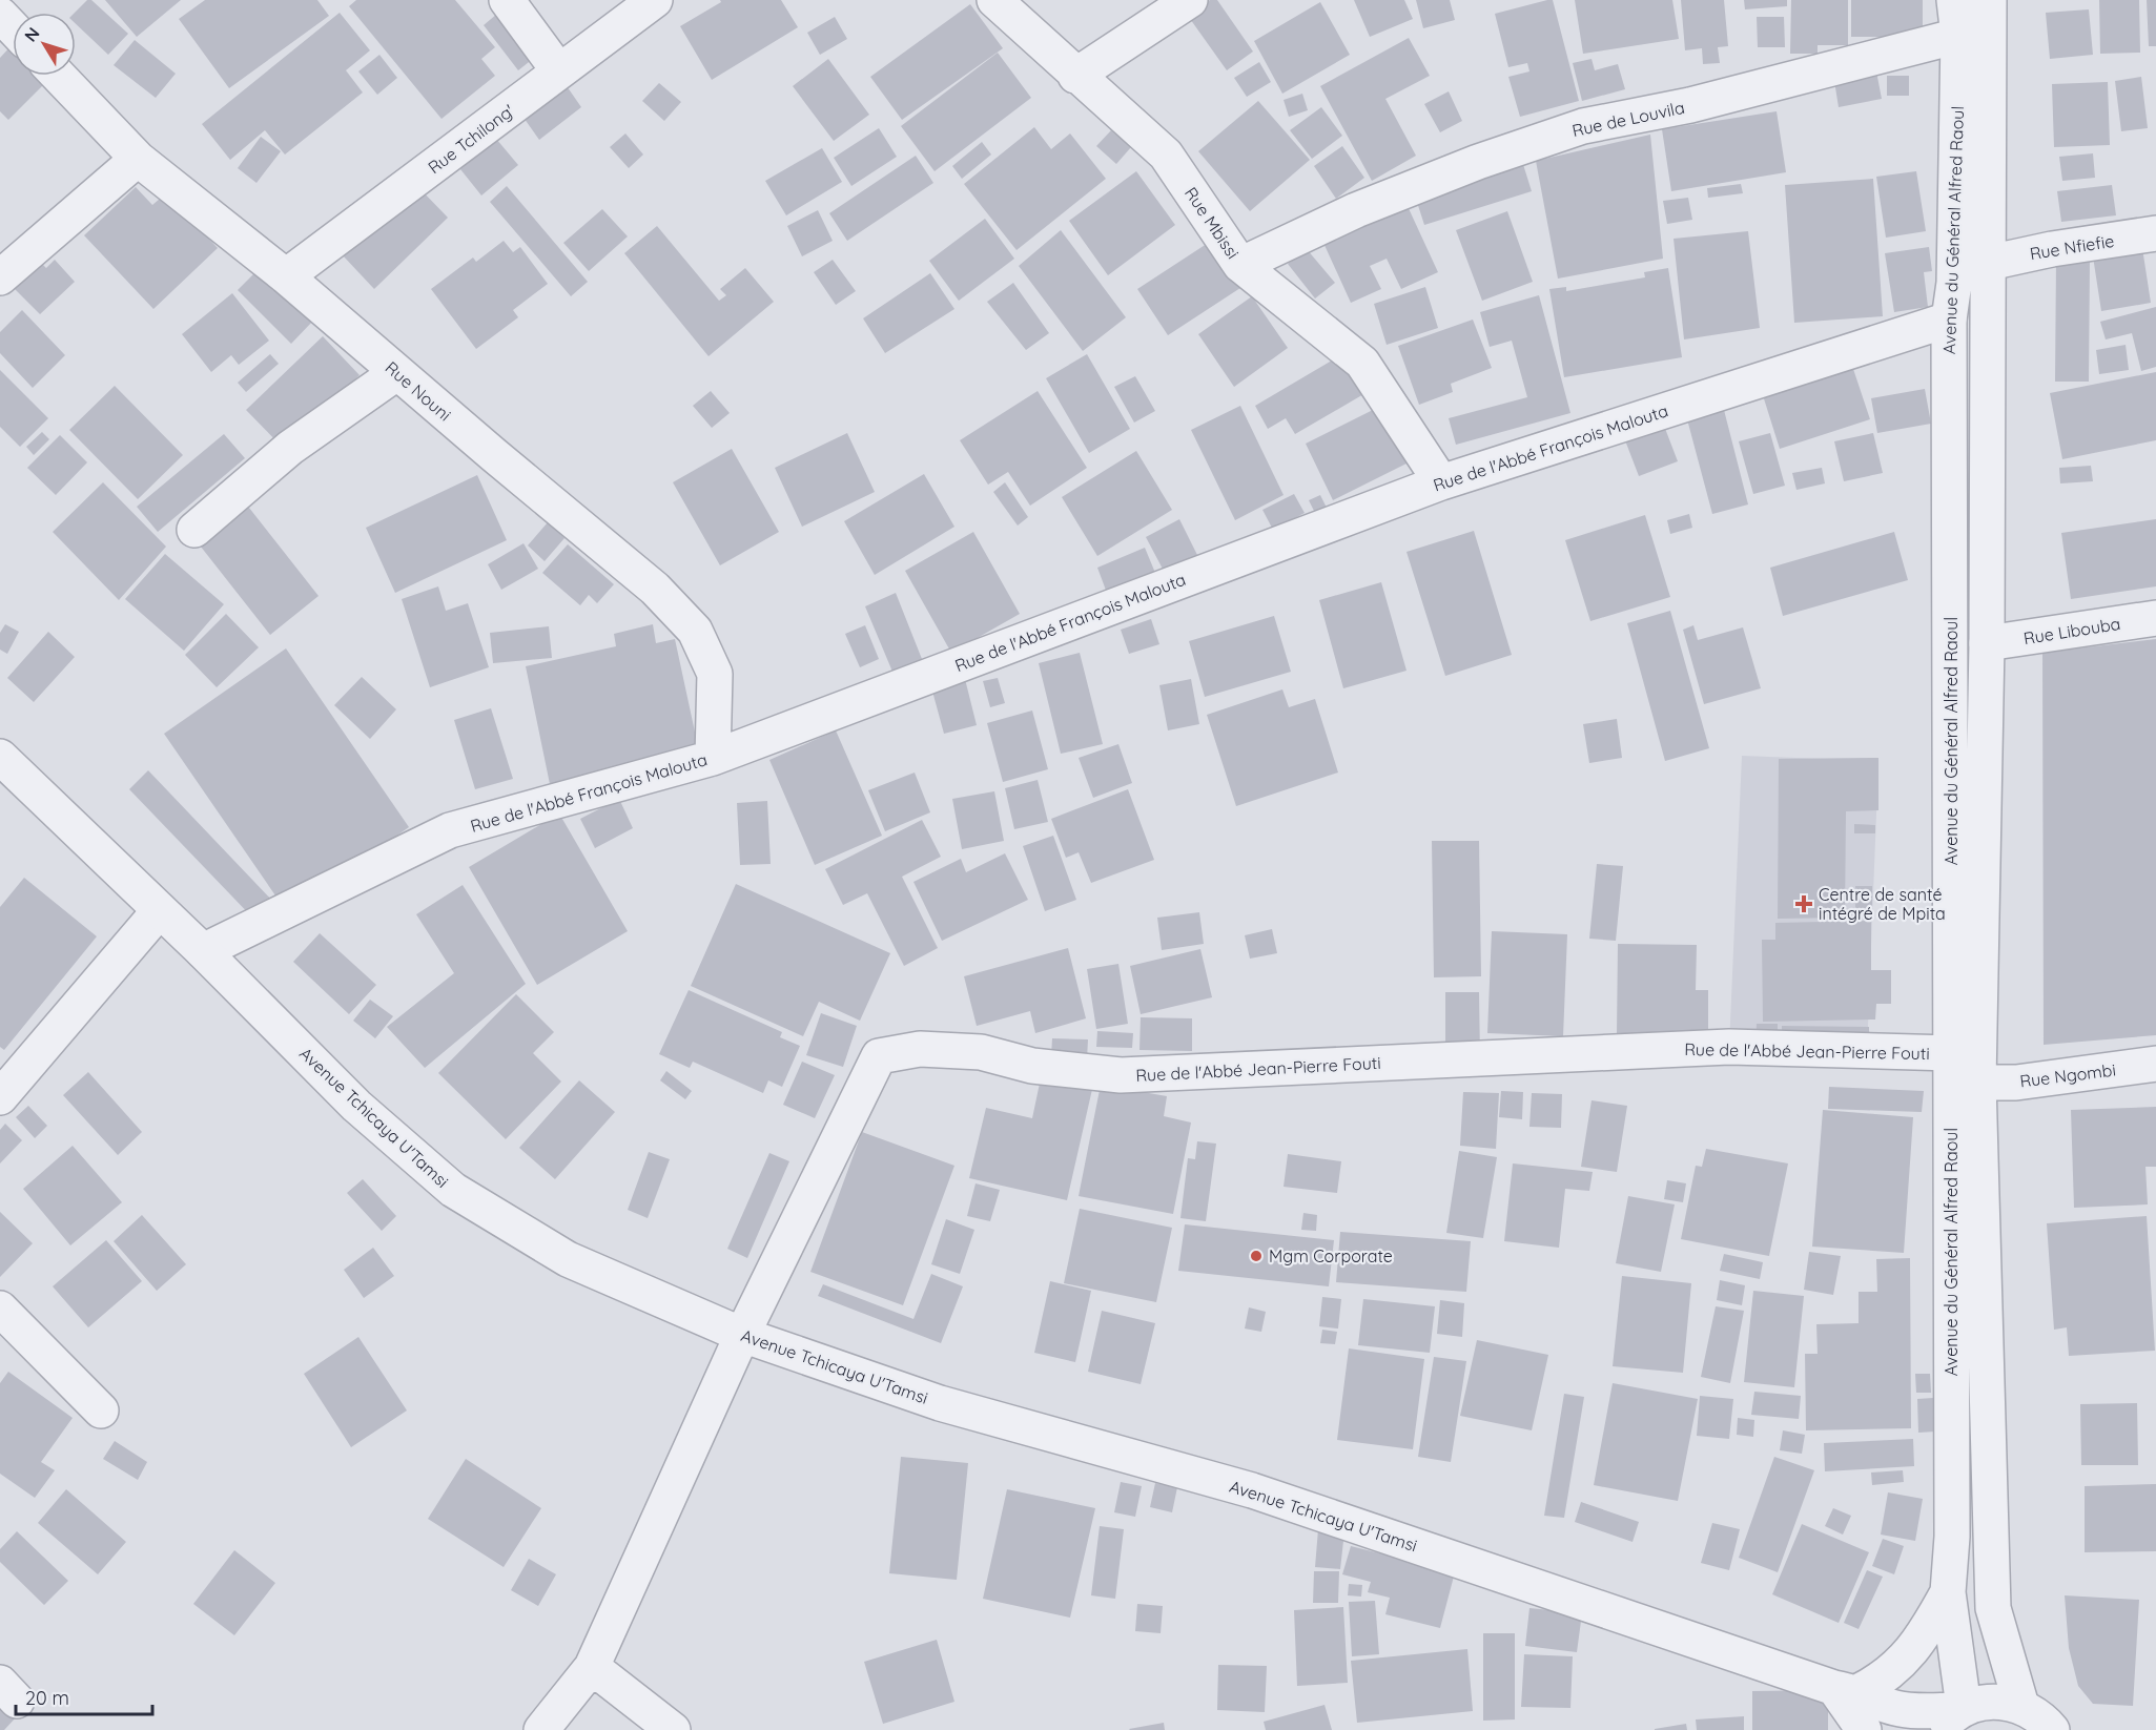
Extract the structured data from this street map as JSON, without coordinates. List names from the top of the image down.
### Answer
{
  "streets": {
    "street": [
      "Rue de Louvila",
      "Rue Tchilong'",
      "Rue Mbissi",
      "Avenue du Général Alfred Raoul",
      "Rue Nfiefie",
      "Rue Nouni",
      "Rue de l'Abbé François Malouta",
      "Rue Libouba",
      "Rue de l'Abbé Jean-Pierre Fouti",
      "Rue Ngombi",
      "Avenue Tchicaya U'Tamsi"
    ]
  },
  "crossings": [
    ["Rue de Louvila", "Rue Mbissi"],
    ["Rue de Louvila", "Avenue du Général Alfred Raoul"],
    ["Rue Tchilong'", "Rue Nouni"],
    ["Rue Mbissi", "Rue de l'Abbé François Malouta"],
    ["Avenue du Général Alfred Raoul", "Rue de l'Abbé François Malouta"],
    ["Avenue du Général Alfred Raoul", "Rue de l'Abbé Jean-Pierre Fouti"],
    ["Avenue du Général Alfred Raoul", "Avenue Tchicaya U'Tamsi"],
    ["Rue Nouni", "Rue de l'Abbé François Malouta"],
    ["Rue de l'Abbé François Malouta", "Avenue Tchicaya U'Tamsi"],
    ["Rue de l'Abbé Jean-Pierre Fouti", "Avenue Tchicaya U'Tamsi"]
  ],
  "places": {
    "health": ["Centre de santé intégré de Mpita"],
    "other": ["Mgm Corporate"]
  },
  "scale_bar": "20 m",
  "north": "top left"
}
